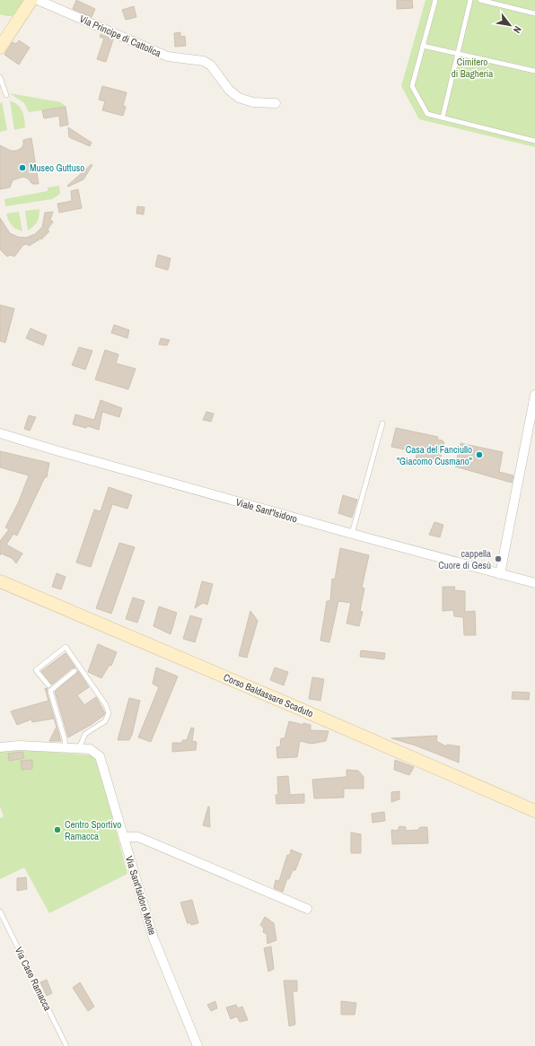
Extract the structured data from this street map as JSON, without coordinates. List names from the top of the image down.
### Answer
{
  "streets": {
    "street": [
      "Via Principe di Cattolica",
      "Viale Sant'Isidoro",
      "Corso Baldassare Scaduto",
      "Via Sant'Isidoro Monte"
    ],
    "lane": ["Via Case Ramacca"]
  },
  "parks": ["Cimitero di Bagheria"],
  "places": [
    "Museo Guttuso",
    "Casa del Fanciullo \"Giacomo Cusmano\"",
    "cappella Cuore di Gesù",
    "Centro Sportivo Ramacca"
  ],
  "north": "bottom right"
}
